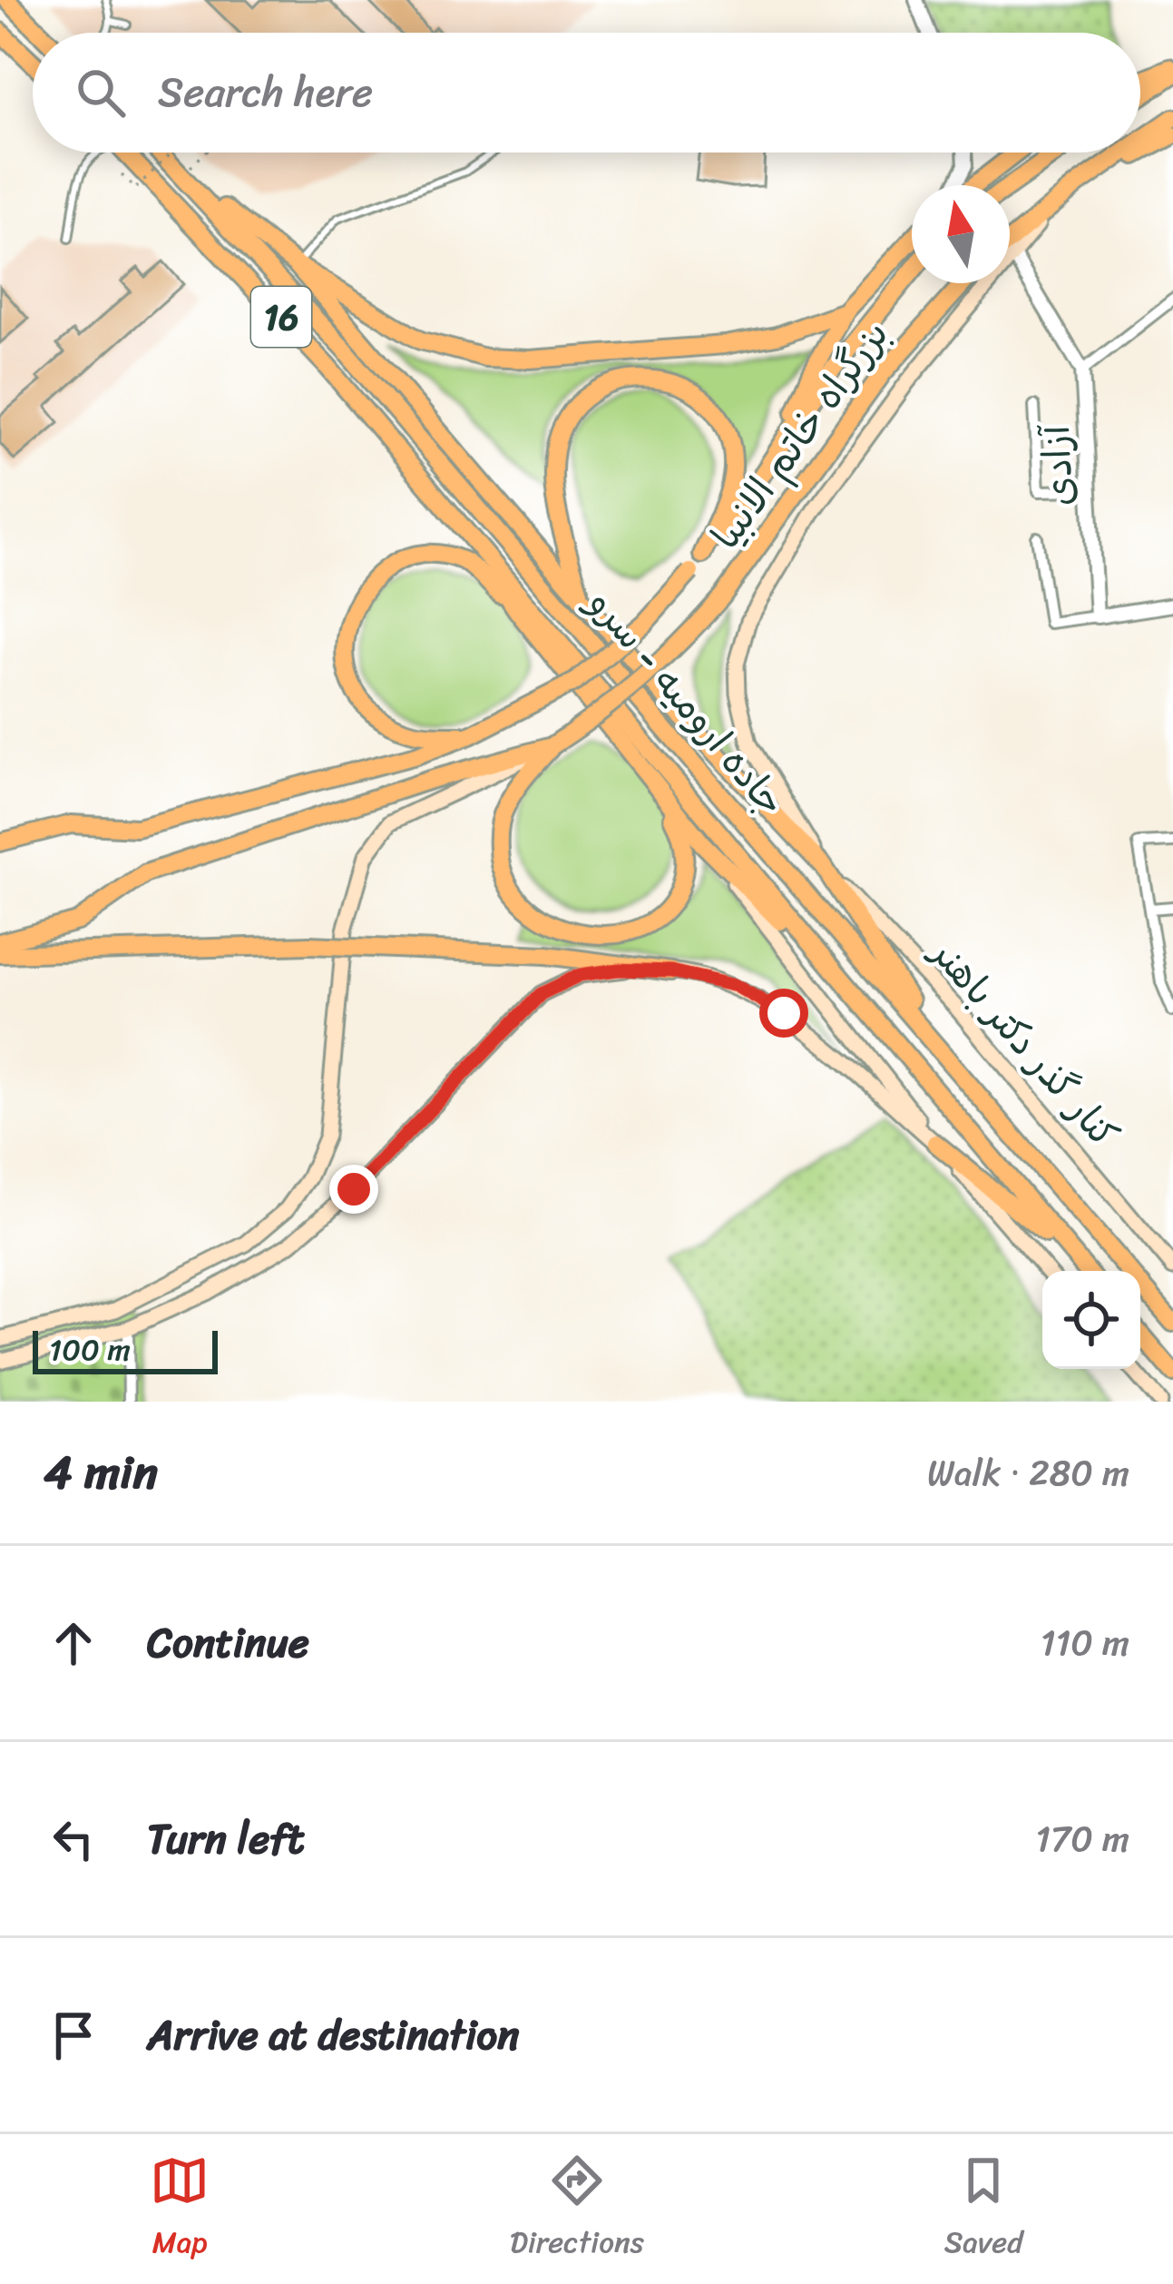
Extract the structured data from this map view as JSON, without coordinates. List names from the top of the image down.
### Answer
{
  "streets": {
    "highway": ["16", "بزرگراه خاتم الانبیا", "جاده ارومیه - سرو"],
    "main road": ["کنار گذر دکتر باهنر"],
    "street": ["آزادی"]
  },
  "crossings": [
    ["آزادی", "کنار گذر دکتر باهنر"]
  ],
  "scale_bar": "100 m",
  "north": "top",
  "page": {
    "search": "Search here",
    "scale": "100 m",
    "heading": ["4 min", "Walk · 280 m"],
    "list": [
      ["Continue", "110 m"],
      ["Turn left", "170 m"],
      "Arrive at destination"
    ],
    "nav": ["Map", "Directions", "Saved"]
  }
}
